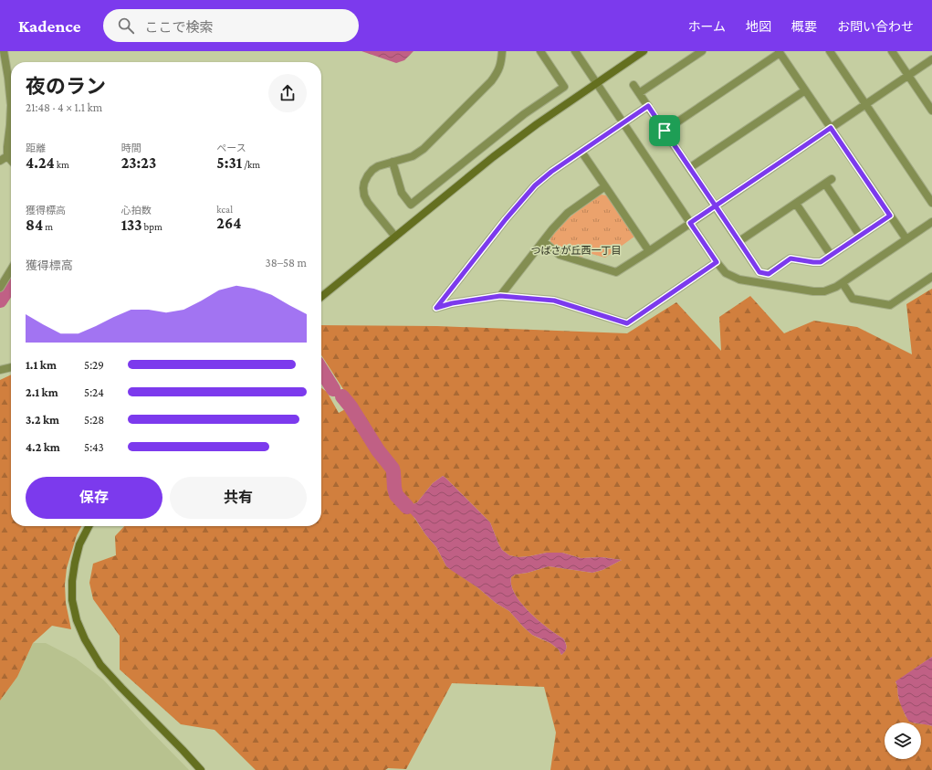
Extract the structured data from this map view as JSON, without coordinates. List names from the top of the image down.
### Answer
{
  "districts": ["つばさが丘西一丁目"],
  "page": {
    "header": "Kadence",
    "search": "ここで検索",
    "nav": [
      "ホーム",
      "地図",
      "概要",
      "お問い合わせ"
    ],
    "heading": ["夜のラン", "21:48 · 4 × 1.1 km"],
    "stats": [
      ["距離", "4.24 km"],
      ["時間", "23:23"],
      ["ペース", "5:31 /km"],
      ["獲得標高", "84 m"],
      ["心拍数", "133 bpm"],
      ["kcal", "264"]
    ],
    "chart": ["獲得標高", "38–58 m"],
    "list": [
      {
        "name": "1.1 km",
        "note": "5:29"
      },
      {
        "name": "2.1 km",
        "note": "5:24"
      },
      {
        "name": "3.2 km",
        "note": "5:28"
      },
      {
        "name": "4.2 km",
        "note": "5:43"
      }
    ],
    "buttons": ["保存", "共有"]
  }
}
